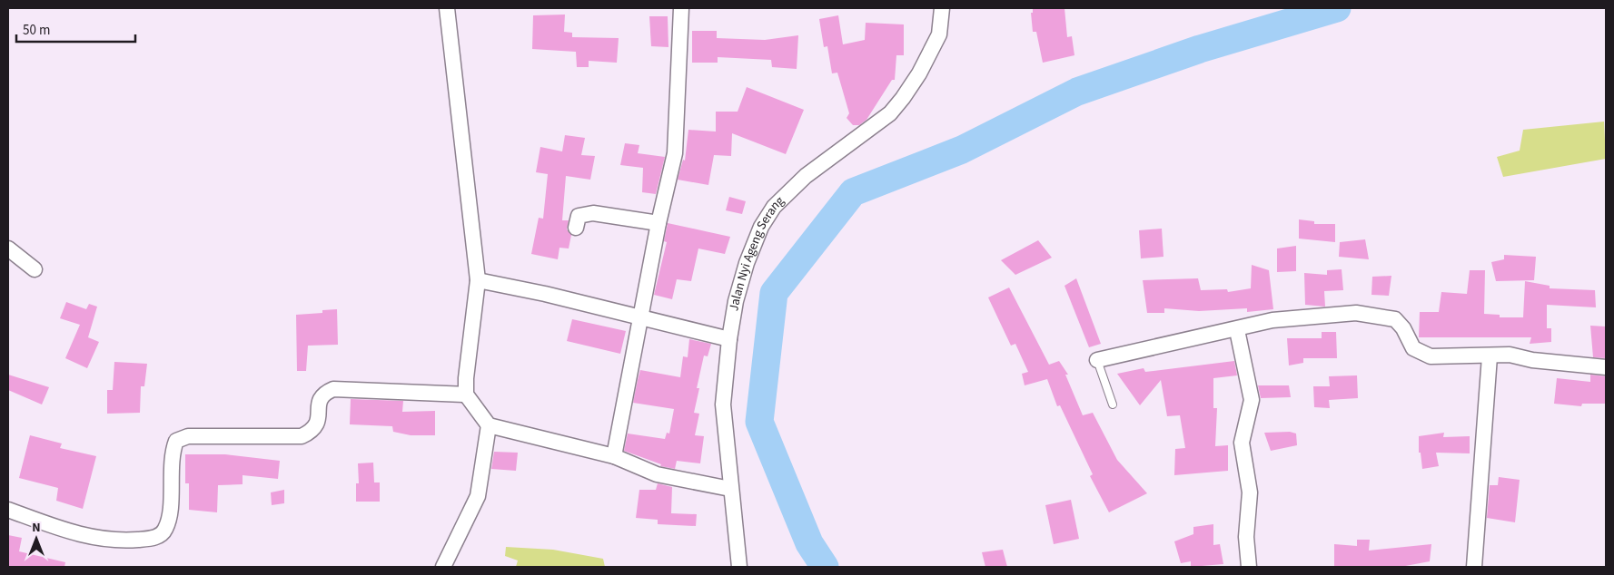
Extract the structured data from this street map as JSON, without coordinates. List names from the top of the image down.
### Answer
{
  "streets": {
    "street": ["Jalan Nyi Ageng Serang"]
  },
  "scale_bar": "50 m",
  "north": "top"
}
